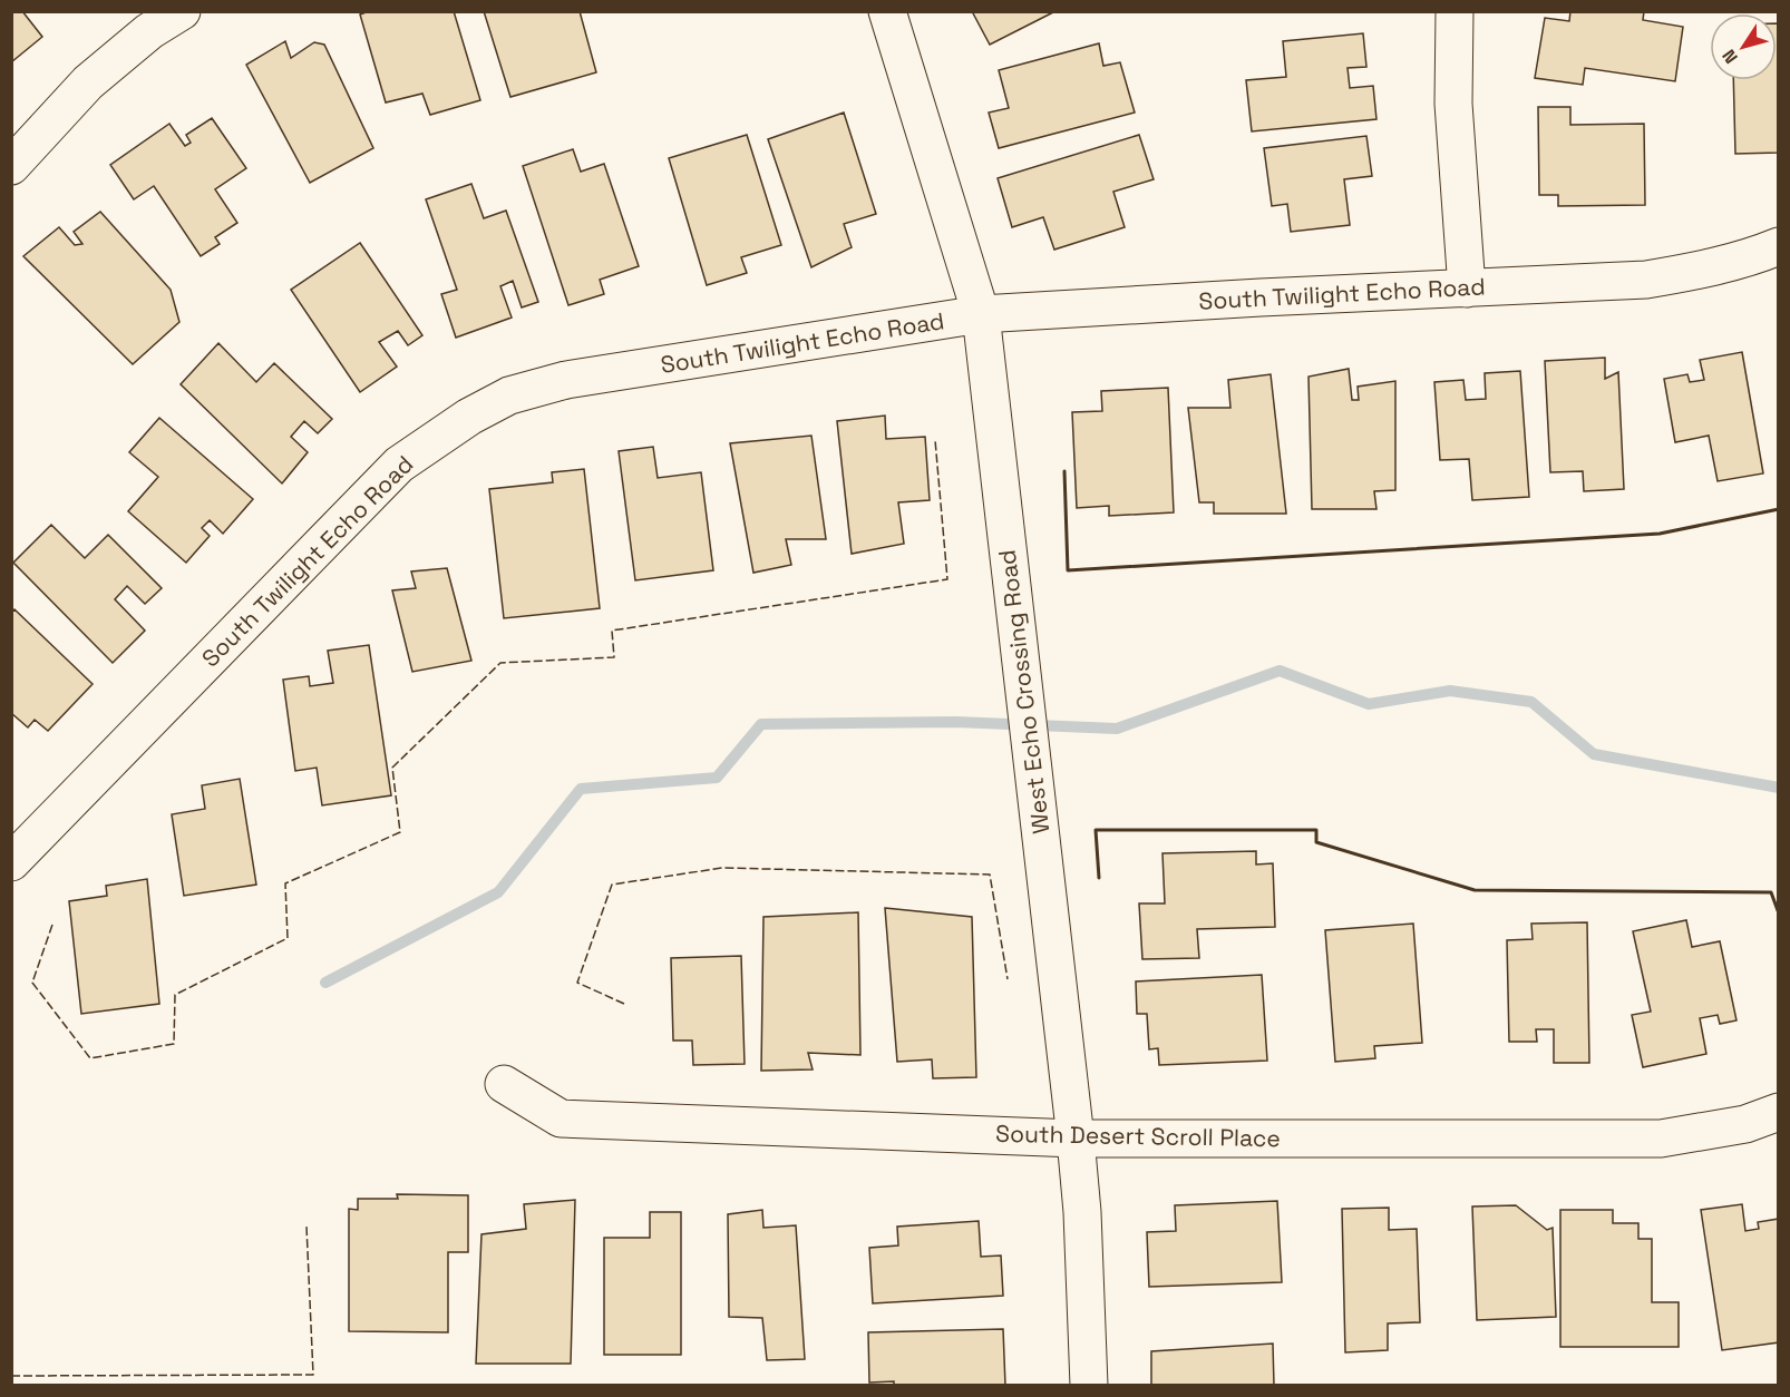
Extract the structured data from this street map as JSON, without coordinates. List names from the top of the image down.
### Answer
{
  "streets": {
    "street": ["South Twilight Echo Road", "West Echo Crossing Road", "South Desert Scroll Place"]
  },
  "crossings": [
    ["South Twilight Echo Road", "West Echo Crossing Road"],
    ["West Echo Crossing Road", "South Desert Scroll Place"]
  ],
  "north": "bottom left"
}
